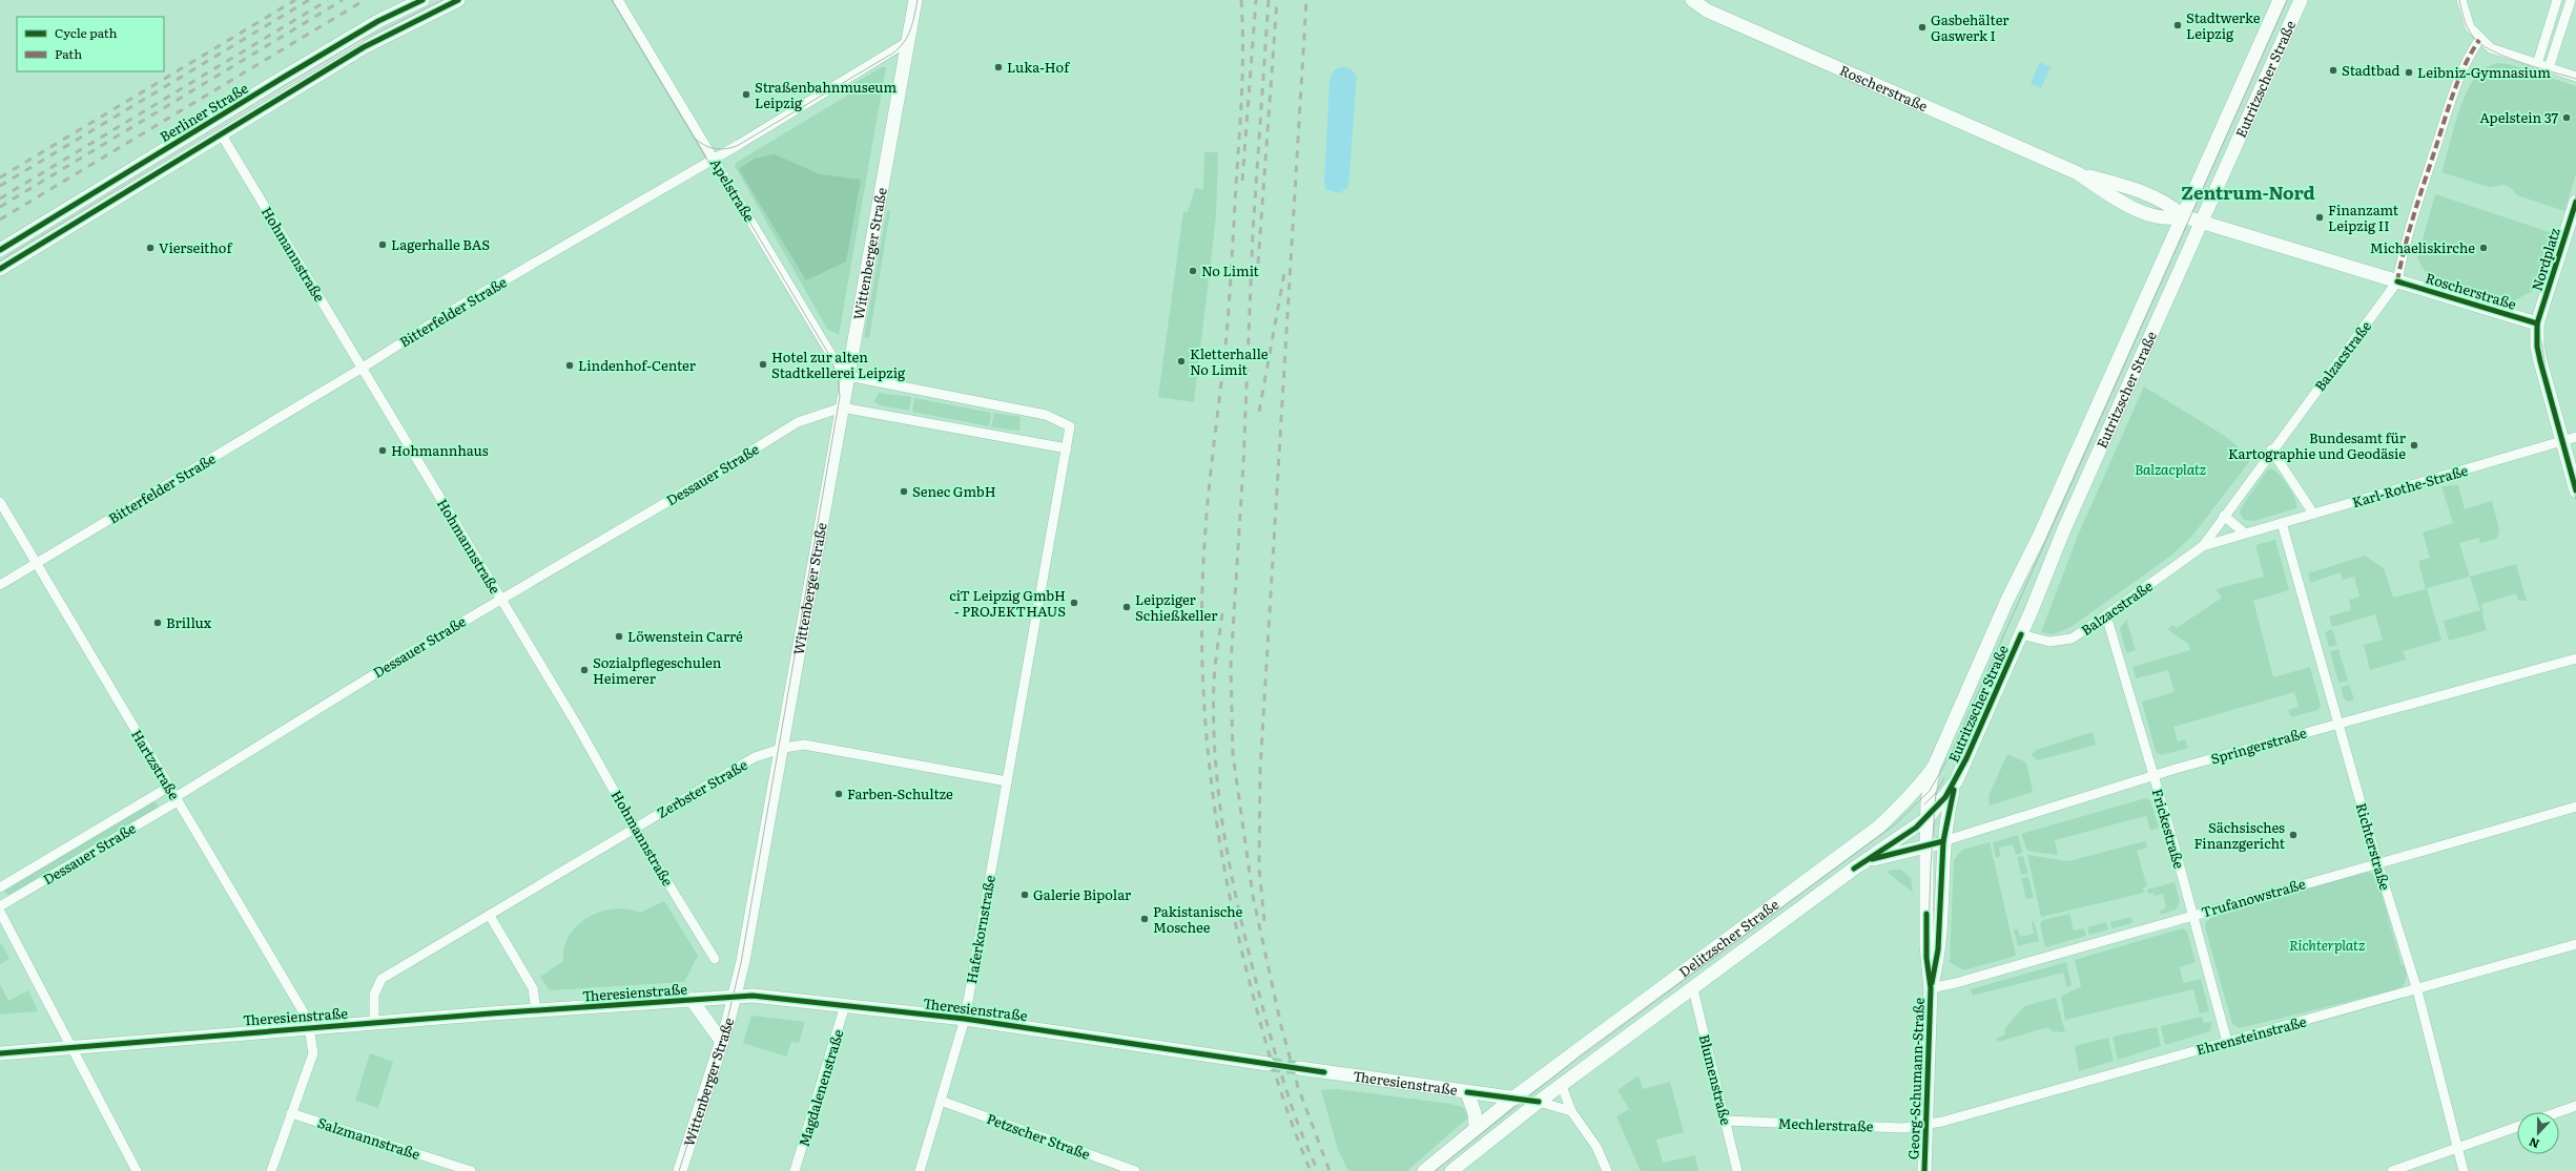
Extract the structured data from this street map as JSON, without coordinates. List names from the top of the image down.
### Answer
{
  "streets": {
    "main road": [
      "Eutritzscher Straße",
      "Roscherstraße",
      "Berliner Straße",
      "Wittenberger Straße",
      "Nordplatz",
      "Delitzscher Straße",
      "Theresienstraße",
      "Georg-Schumann-Straße"
    ],
    "street": [
      "Apelstraße",
      "Hohmannstraße",
      "Bitterfelder Straße",
      "Balzacstraße",
      "Dessauer Straße",
      "Karl-Rothe-Straße",
      "Springerstraße",
      "Hartzstraße",
      "Zerbster Straße",
      "Frickestraße",
      "Richterstraße",
      "Trufanowstraße",
      "Haferkornstraße",
      "Ehrensteinstraße",
      "Blumenstraße",
      "Magdalenenstraße",
      "Mechlerstraße",
      "Petzscher Straße",
      "Salzmannstraße"
    ]
  },
  "crossings": [
    ["Eutritzscher Straße", "Roscherstraße"],
    ["Eutritzscher Straße", "Balzacstraße"],
    ["Eutritzscher Straße", "Delitzscher Straße"],
    ["Eutritzscher Straße", "Georg-Schumann-Straße"],
    ["Roscherstraße", "Nordplatz"],
    ["Roscherstraße", "Balzacstraße"],
    ["Berliner Straße", "Hohmannstraße"],
    ["Apelstraße", "Wittenberger Straße"],
    ["Apelstraße", "Bitterfelder Straße"],
    ["Wittenberger Straße", "Bitterfelder Straße"],
    ["Wittenberger Straße", "Dessauer Straße"],
    ["Wittenberger Straße", "Zerbster Straße"],
    ["Wittenberger Straße", "Theresienstraße"],
    ["Hohmannstraße", "Bitterfelder Straße"],
    ["Hohmannstraße", "Dessauer Straße"],
    ["Hohmannstraße", "Zerbster Straße"],
    ["Nordplatz", "Karl-Rothe-Straße"],
    ["Bitterfelder Straße", "Hartzstraße"],
    ["Balzacstraße", "Karl-Rothe-Straße"],
    ["Balzacstraße", "Frickestraße"],
    ["Dessauer Straße", "Hartzstraße"],
    ["Karl-Rothe-Straße", "Richterstraße"],
    ["Springerstraße", "Frickestraße"],
    ["Springerstraße", "Richterstraße"],
    ["Springerstraße", "Georg-Schumann-Straße"],
    ["Hartzstraße", "Theresienstraße"],
    ["Hartzstraße", "Salzmannstraße"],
    ["Zerbster Straße", "Haferkornstraße"],
    ["Zerbster Straße", "Theresienstraße"],
    ["Frickestraße", "Trufanowstraße"],
    ["Frickestraße", "Ehrensteinstraße"],
    ["Richterstraße", "Trufanowstraße"],
    ["Richterstraße", "Ehrensteinstraße"],
    ["Trufanowstraße", "Georg-Schumann-Straße"],
    ["Haferkornstraße", "Theresienstraße"],
    ["Haferkornstraße", "Petzscher Straße"],
    ["Delitzscher Straße", "Theresienstraße"],
    ["Delitzscher Straße", "Georg-Schumann-Straße"],
    ["Delitzscher Straße", "Blumenstraße"],
    ["Theresienstraße", "Magdalenenstraße"],
    ["Ehrensteinstraße", "Georg-Schumann-Straße"],
    ["Ehrensteinstraße", "Mechlerstraße"],
    ["Georg-Schumann-Straße", "Mechlerstraße"],
    ["Blumenstraße", "Mechlerstraße"]
  ],
  "districts": ["Zentrum-Nord"],
  "parks": ["Balzacplatz", "Richterplatz"],
  "places": [
    "Stadtwerke Leipzig",
    "Gasbehälter Gaswerk I",
    "Luka-Hof",
    "Stadtbad",
    "Leibniz-Gymnasium",
    "Straßenbahnmuseum Leipzig",
    "Apelstein 37",
    "Finanzamt Leipzig II",
    "Lagerhalle BAS",
    "Vierseithof",
    "Michaeliskirche",
    "No Limit",
    "Kletterhalle No Limit",
    "Hotel zur alten Stadtkellerei Leipzig",
    "Lindenhof-Center",
    "Bundesamt für Kartographie und Geodäsie",
    "Hohmannhaus",
    "Senec GmbH",
    "ciT Leipzig GmbH - PROJEKTHAUS",
    "Leipziger Schießkeller",
    "Brillux",
    "Löwenstein Carré",
    "Sozialpflegeschulen Heimerer",
    "Farben-Schultze",
    "Sächsisches Finanzgericht",
    "Galerie Bipolar",
    "Pakistanische Moschee"
  ],
  "legend": ["Cycle path", "Path"],
  "north": "bottom"
}
